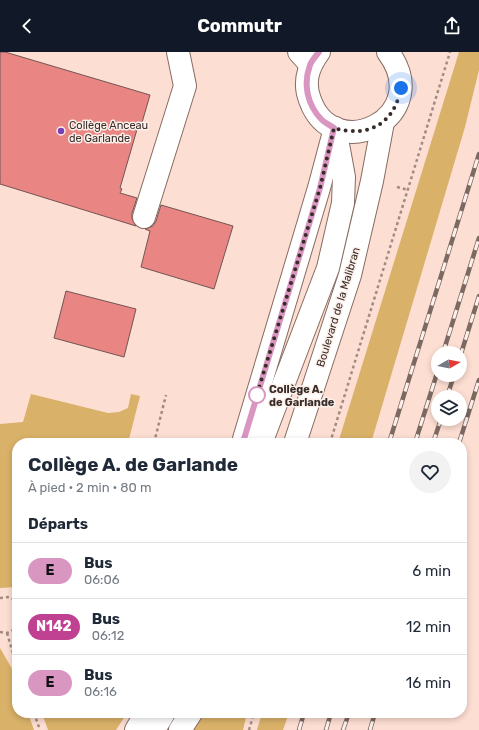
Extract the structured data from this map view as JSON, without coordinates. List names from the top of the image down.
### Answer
{
  "streets": {
    "main road": ["Boulevard de la Malibran"]
  },
  "places": ["Collège Anceau de Garlande", "Collège A. de Garlande"],
  "lines": ["bus line E"],
  "north": "right",
  "page": {
    "header": "Commutr",
    "heading": [
      ["Collège A. de Garlande", "À pied · 2 min · 80 m"],
      "Départs"
    ],
    "list": [
      {
        "mark": "E",
        "name": "Bus",
        "note": "06:06",
        "value": "6 min"
      },
      {
        "mark": "N142",
        "name": "Bus",
        "note": "06:12",
        "value": "12 min"
      },
      {
        "mark": "E",
        "name": "Bus",
        "note": "06:16",
        "value": "16 min"
      }
    ]
  }
}
